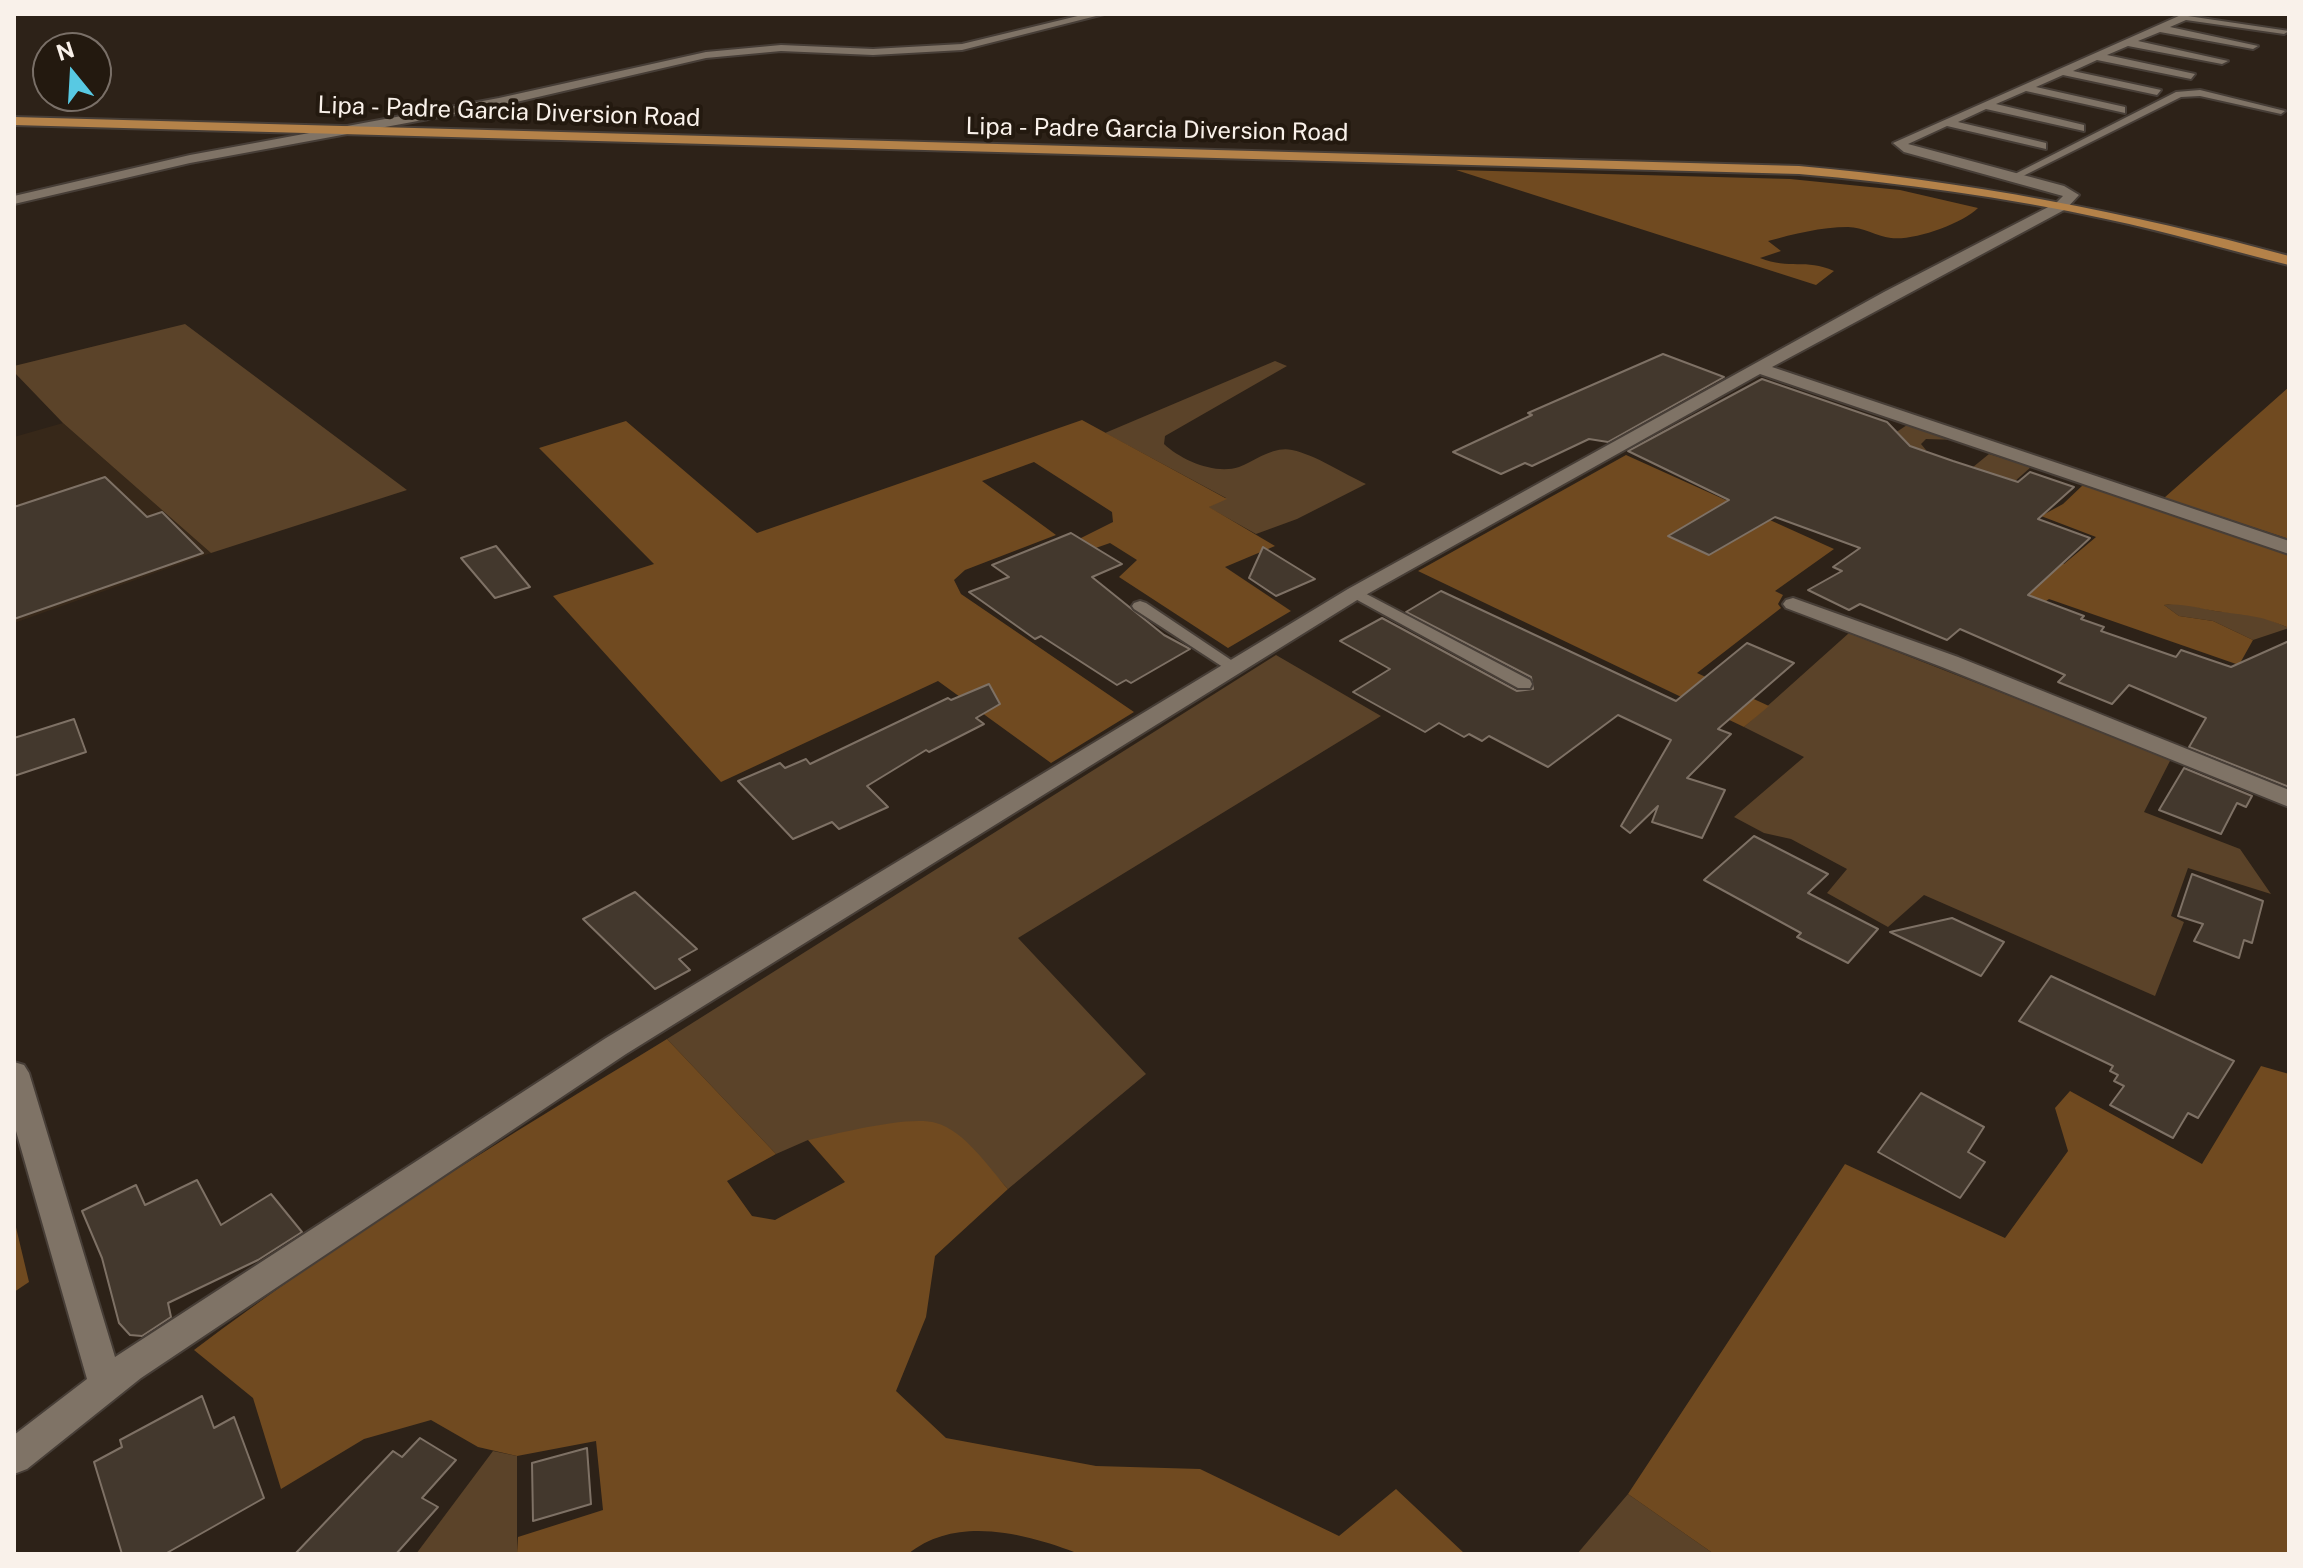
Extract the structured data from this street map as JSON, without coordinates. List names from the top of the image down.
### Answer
{
  "streets": {
    "main road": ["Lipa - Padre Garcia Diversion Road"]
  },
  "north": "top"
}
